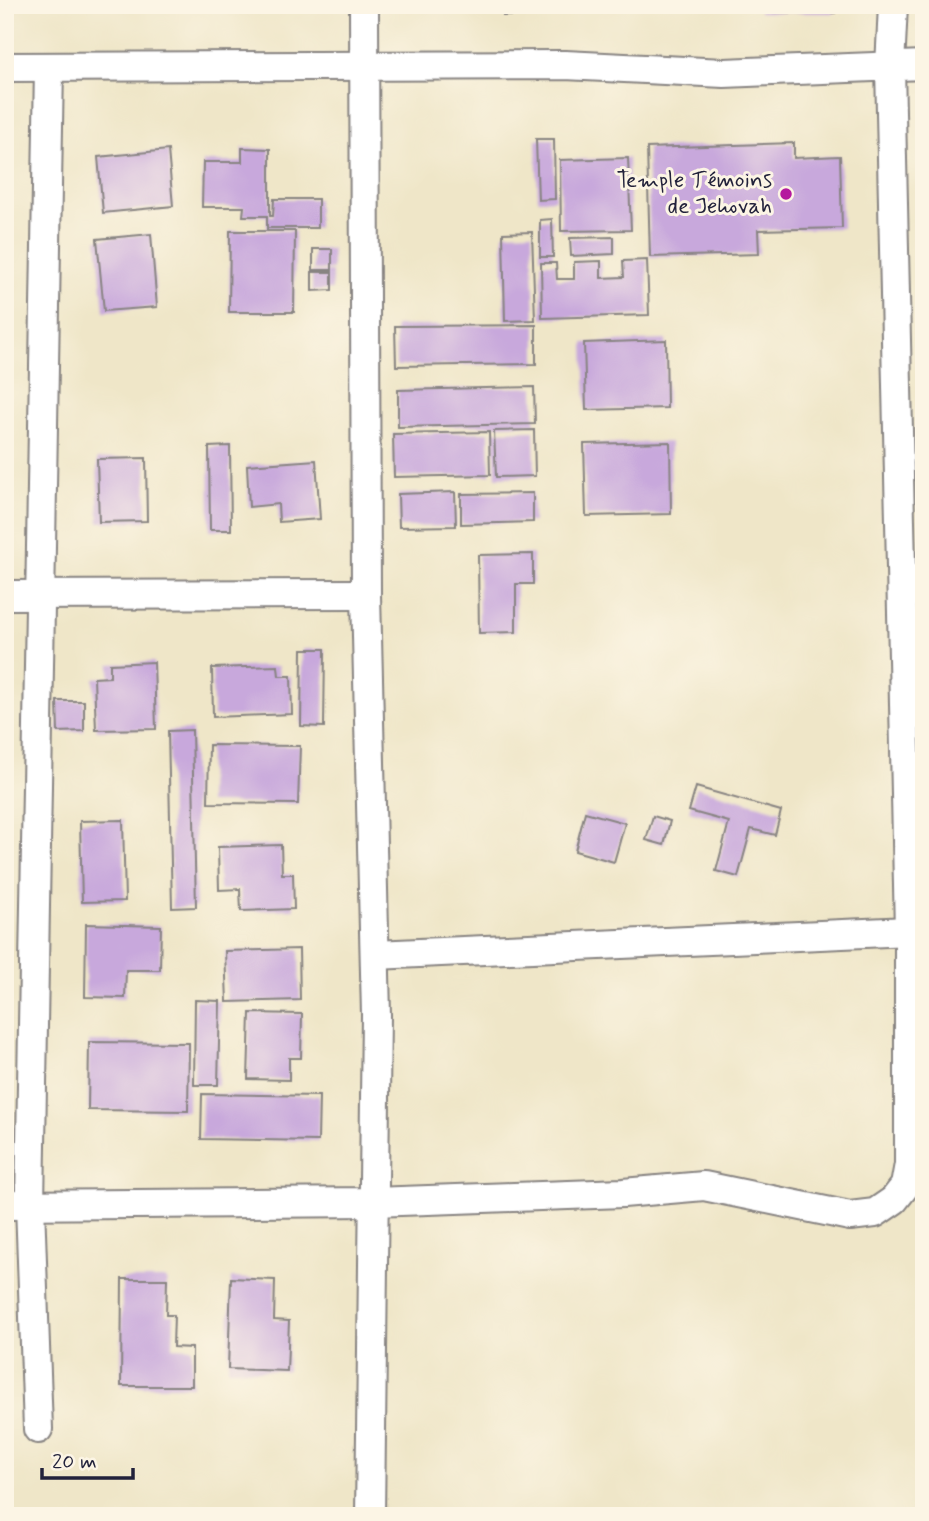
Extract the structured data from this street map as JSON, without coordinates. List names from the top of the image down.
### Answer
{
  "places": ["Temple Témoins de Jehovah"],
  "scale_bar": "20 m"
}
